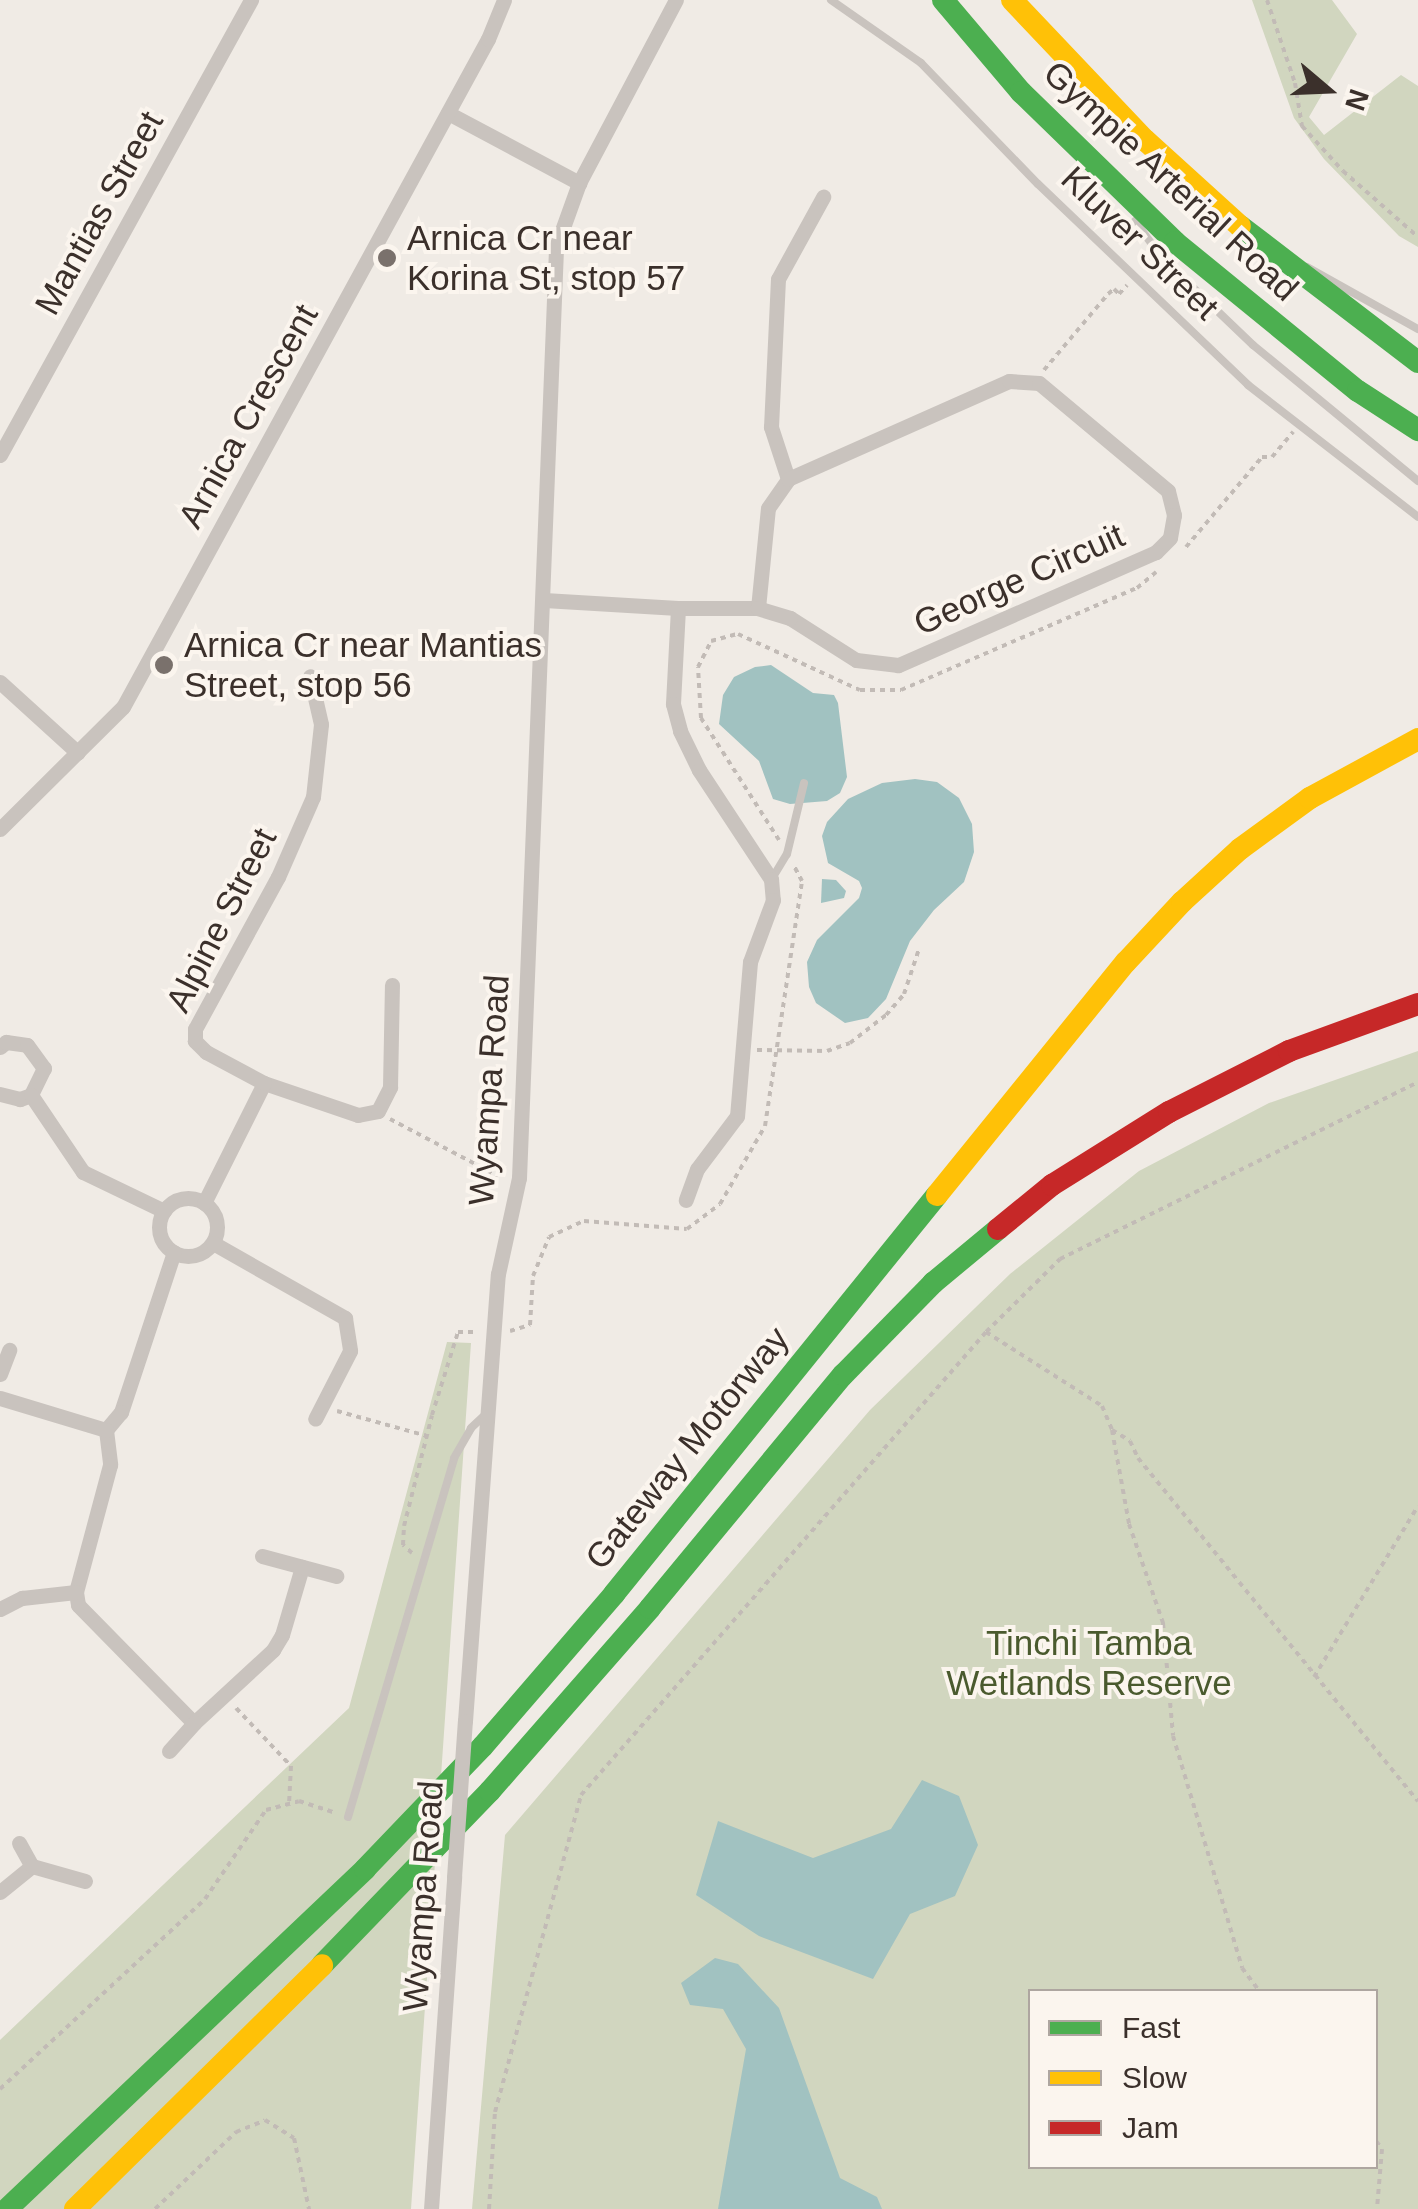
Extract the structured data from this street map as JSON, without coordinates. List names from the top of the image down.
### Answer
{
  "streets": {
    "highway": ["Gympie Arterial Road", "Gateway Motorway"],
    "street": [
      "Mantias Street",
      "Arnica Crescent",
      "George Circuit",
      "Alpine Street",
      "Wyampa Road"
    ],
    "lane": ["Kluver Street"]
  },
  "crossings": [
    ["George Circuit", "Wyampa Road"]
  ],
  "parks": ["Tinchi Tamba Wetlands Reserve"],
  "places": ["Arnica Cr near Korina St, stop 57", "Arnica Cr near Mantias Street, stop 56"],
  "legend": ["Fast", "Slow", "Jam"],
  "north": "right"
}
